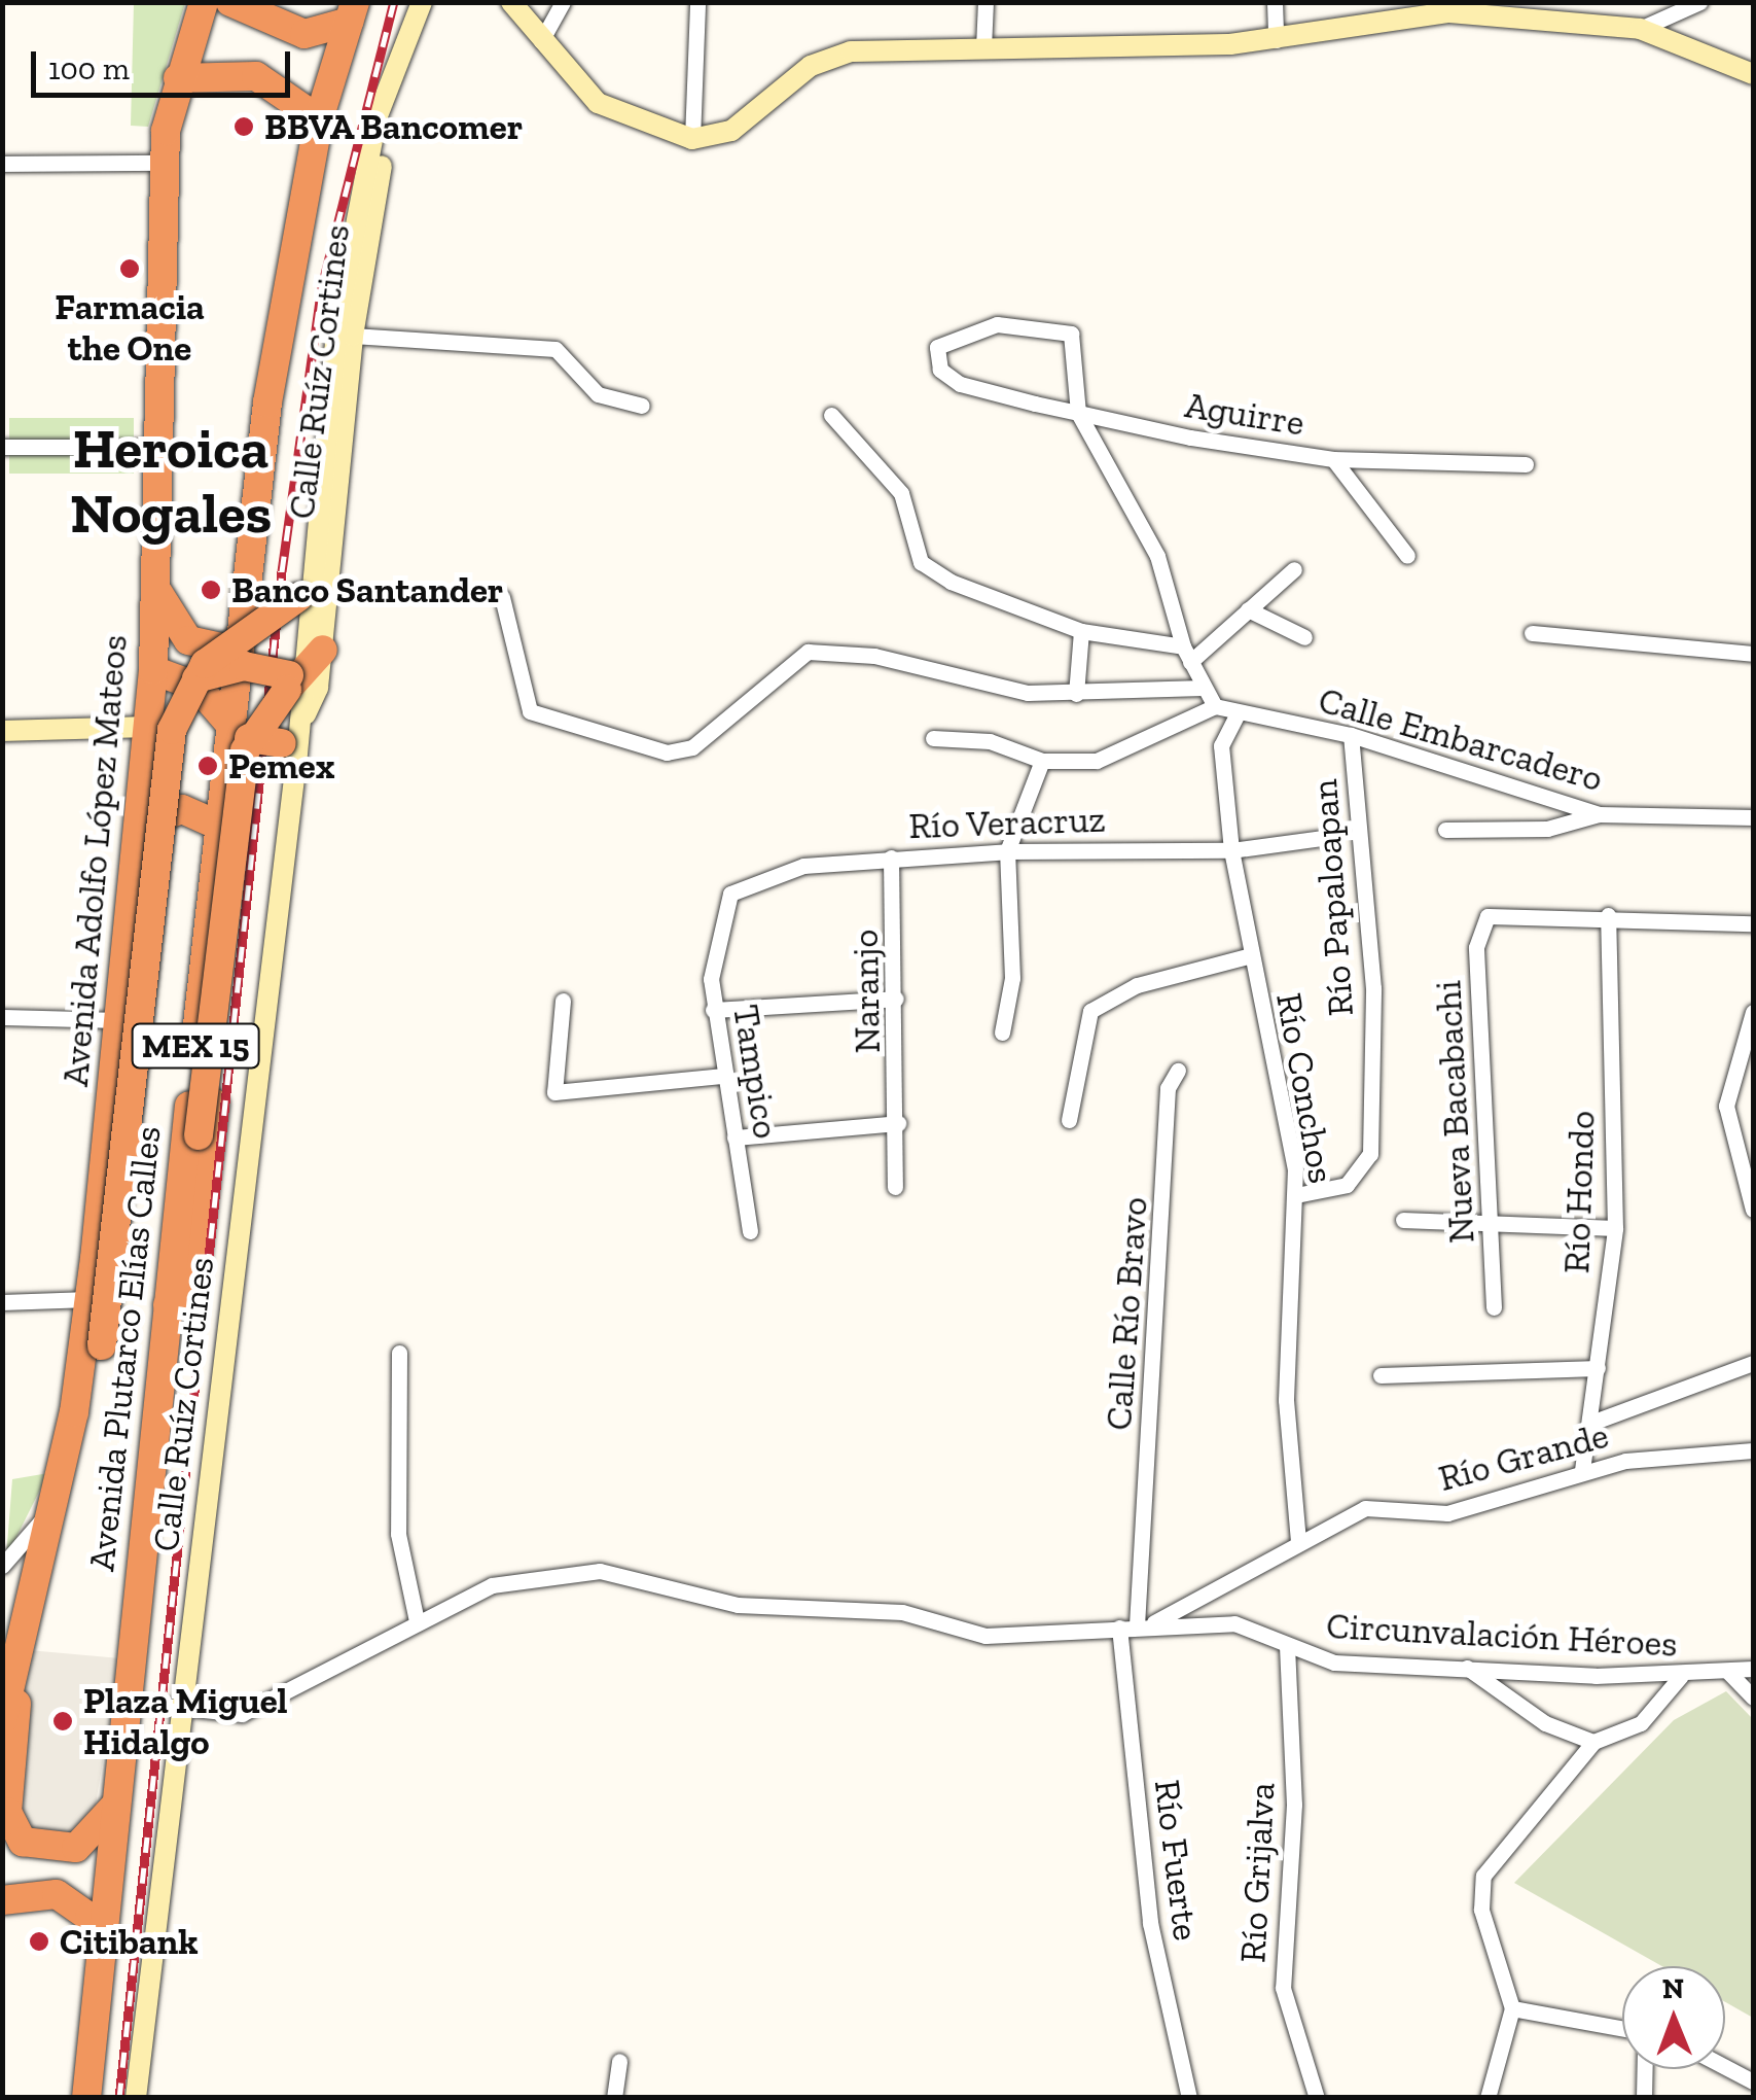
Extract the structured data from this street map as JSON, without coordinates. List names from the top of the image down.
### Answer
{
  "streets": {
    "highway": ["Avenida Adolfo López Mateos", "MEX 15", "Avenida Plutarco Elías Calles"],
    "street": [
      "Calle Ruíz Cortines",
      "Aguirre",
      "Calle Embarcadero",
      "Río Veracruz",
      "Río Papaloapan",
      "Naranjo",
      "Tampico",
      "Río Conchos",
      "Nueva Bacabachi",
      "Río Hondo",
      "Calle Río Bravo",
      "Río Grande",
      "Circunvalación Héroes",
      "Río Fuerte",
      "Río Grijalva"
    ]
  },
  "crossings": [
    ["Calle Ruíz Cortines", "Circunvalación Héroes"],
    ["Calle Embarcadero", "Río Papaloapan"],
    ["Calle Embarcadero", "Río Conchos"],
    ["Río Veracruz", "Naranjo"],
    ["Río Veracruz", "Tampico"],
    ["Río Veracruz", "Río Conchos"],
    ["Río Papaloapan", "Río Conchos"],
    ["Río Conchos", "Río Grande"],
    ["Nueva Bacabachi", "Río Hondo"],
    ["Río Hondo", "Río Grande"],
    ["Calle Río Bravo", "Circunvalación Héroes"],
    ["Calle Río Bravo", "Río Fuerte"],
    ["Avenida Plutarco Elías Calles", "Circunvalación Héroes"],
    ["Río Grande", "Circunvalación Héroes"],
    ["Circunvalación Héroes", "Río Fuerte"],
    ["Circunvalación Héroes", "Río Grijalva"]
  ],
  "districts": ["Heroica Nogales"],
  "places": [
    "BBVA Bancomer",
    "Farmacia the One",
    "Banco Santander",
    "Pemex",
    "Plaza Miguel Hidalgo",
    "Citibank"
  ],
  "scale_bar": "100 m",
  "north": "top"
}
